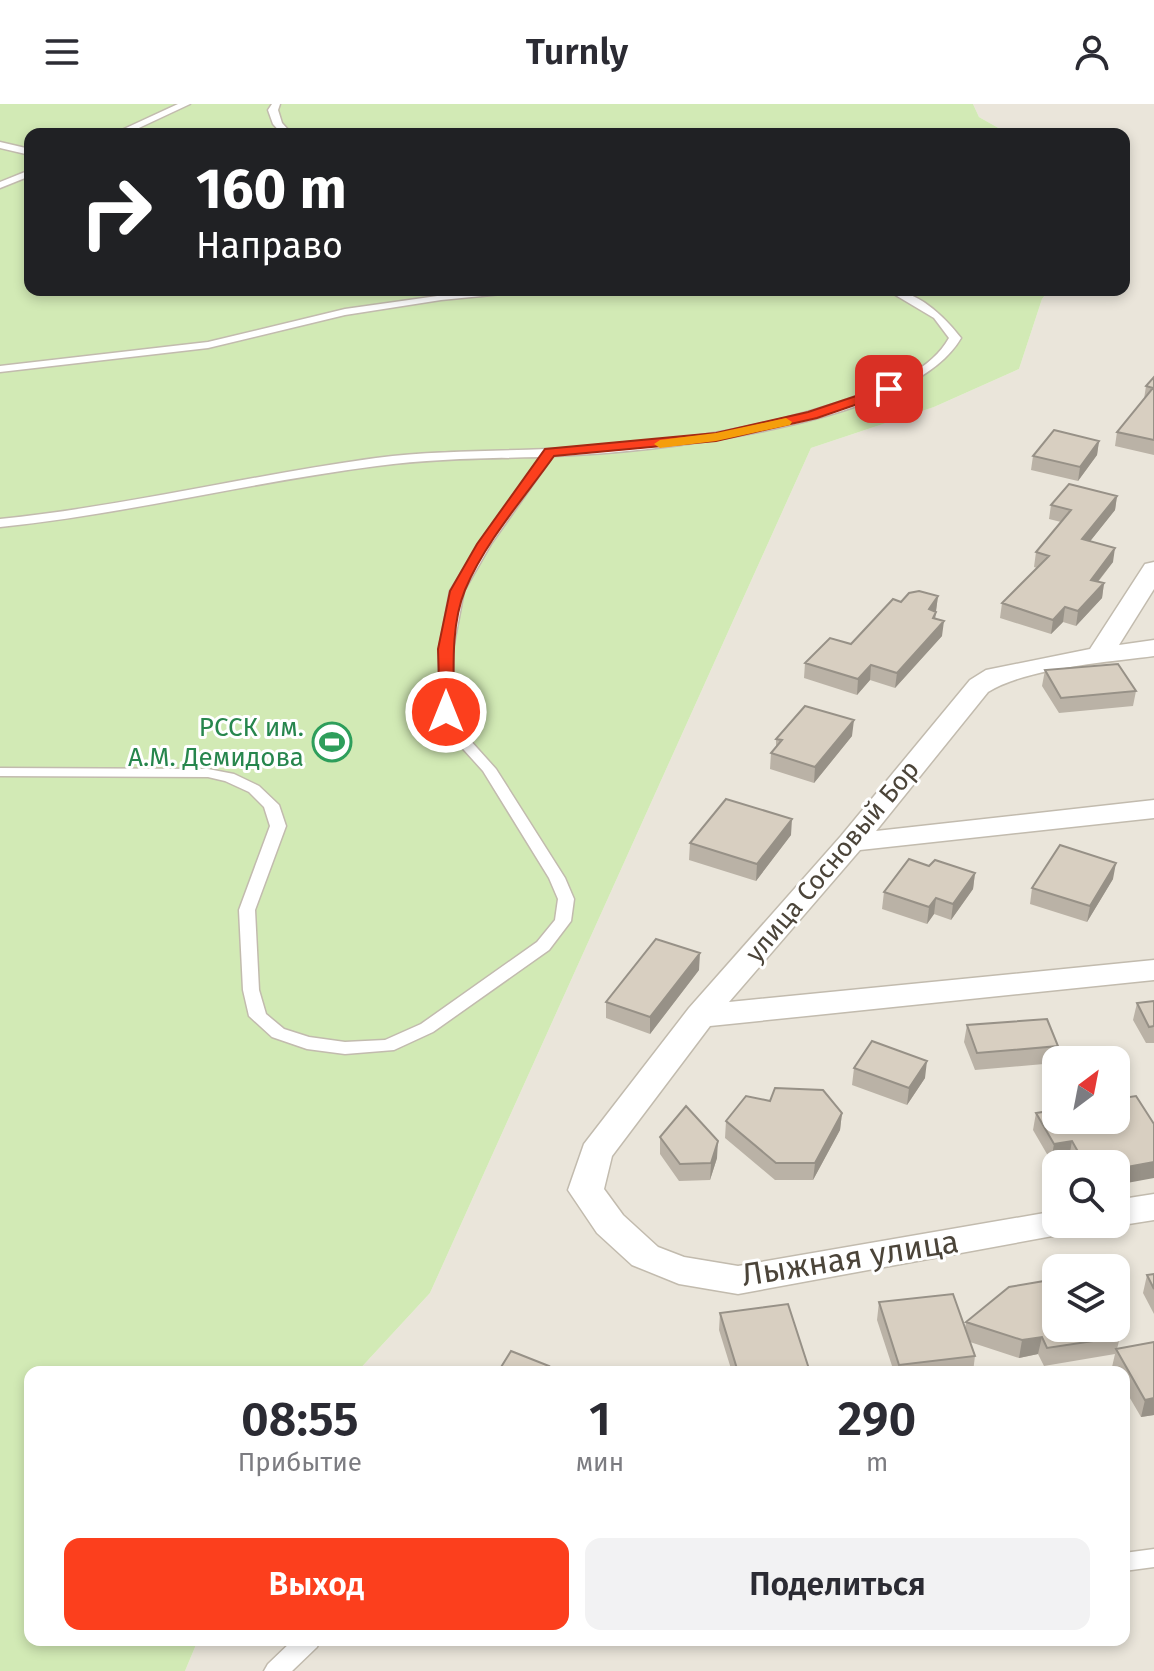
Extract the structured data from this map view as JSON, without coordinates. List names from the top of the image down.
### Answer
{
  "streets": {
    "street": ["улица Сосновый Бор", "Лыжная улица"]
  },
  "crossings": [
    ["улица Сосновый Бор", "Лыжная улица"]
  ],
  "places": {
    "sports": ["РССК им. А.М. Демидова"]
  },
  "north": "top right",
  "page": {
    "header": "Turnly",
    "turn": ["160 m", "Направо"],
    "eta": [
      "08:55",
      "Прибытие",
      "1",
      "мин",
      "290",
      "m"
    ],
    "buttons": ["Выход", "Поделиться"]
  }
}
